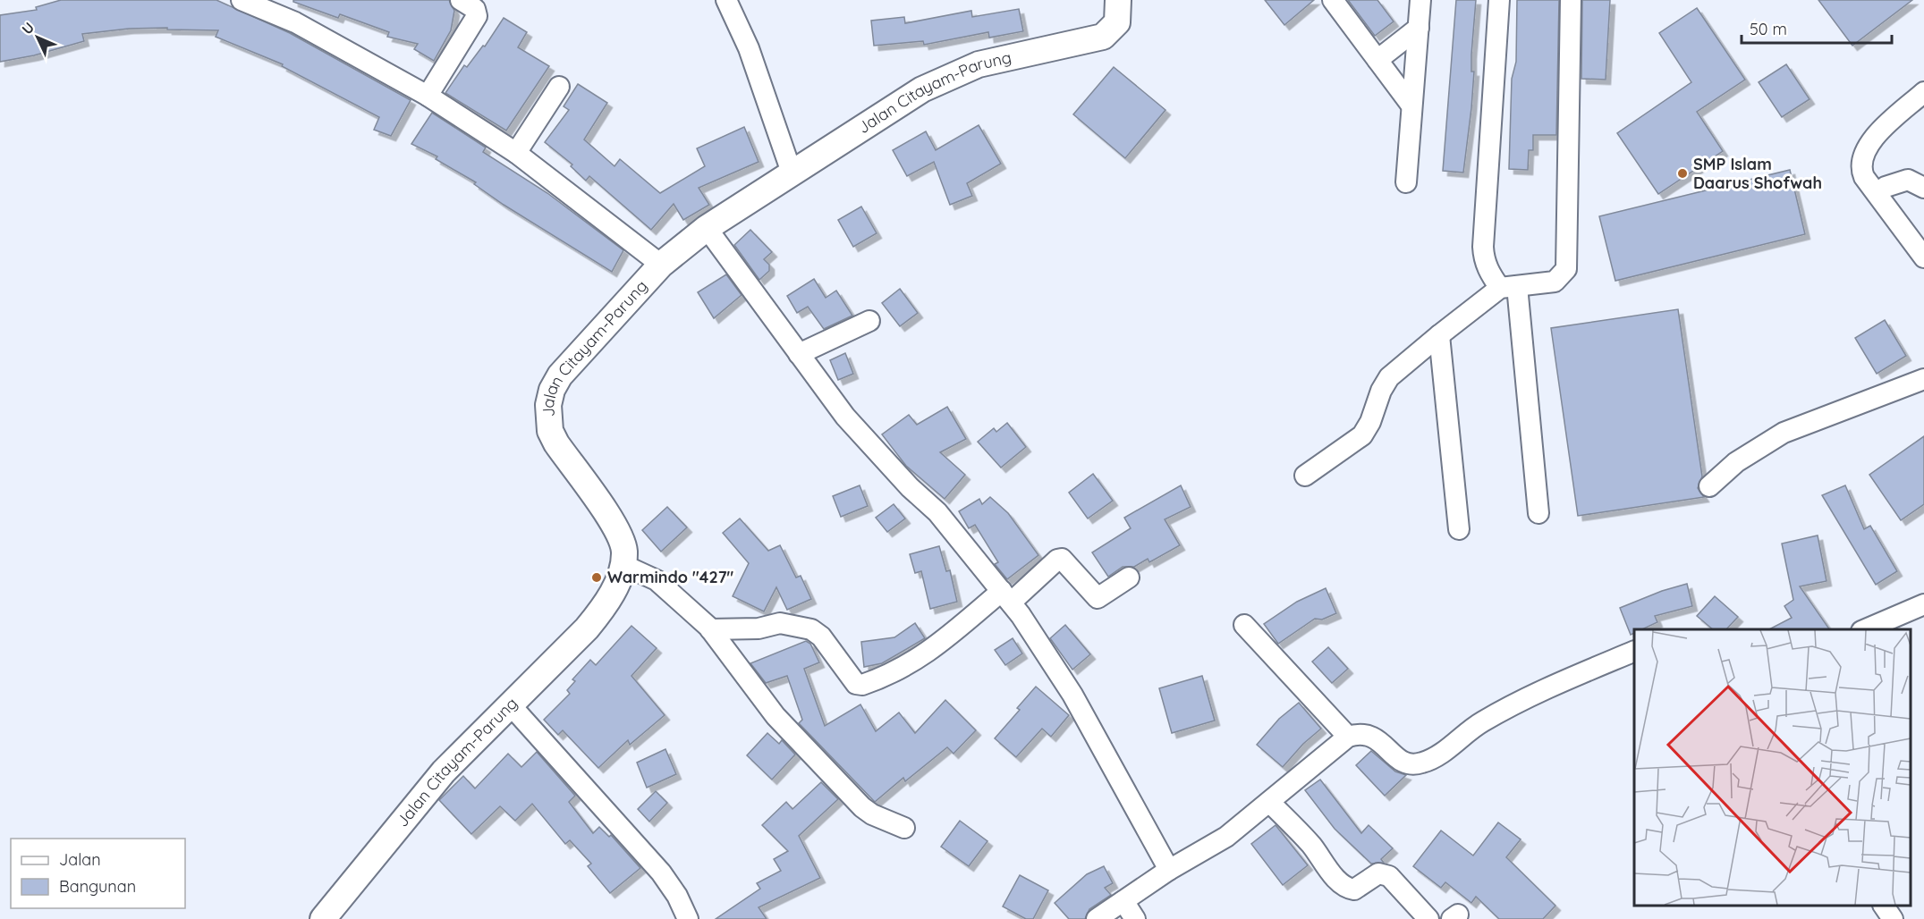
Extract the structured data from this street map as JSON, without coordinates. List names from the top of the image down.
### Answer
{
  "streets": {
    "street": ["Jalan Citayam-Parung"]
  },
  "places": ["SMP Islam Daarus Shofwah", "Warmindo \"427\""],
  "legend": ["Jalan", "Bangunan"],
  "scale_bar": "50 m",
  "north": "top left"
}
